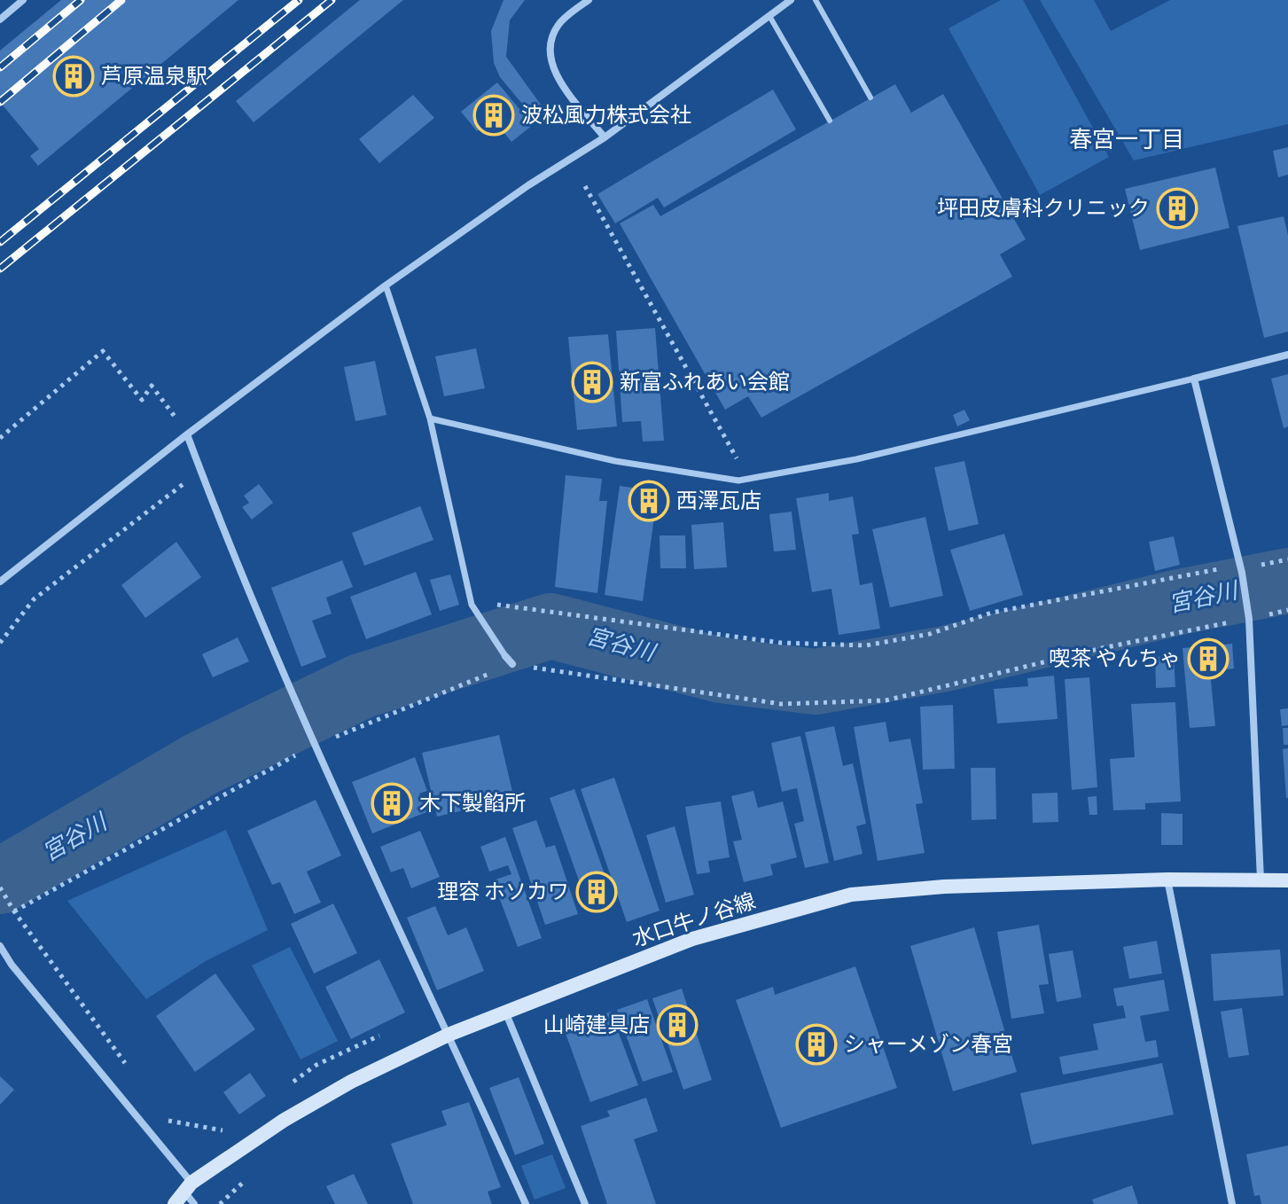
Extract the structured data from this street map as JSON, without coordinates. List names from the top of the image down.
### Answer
{
  "streets": {
    "main road": ["水口牛ノ谷線"]
  },
  "districts": ["春宮一丁目"],
  "water": ["宮谷川"],
  "places": {
    "building": [
      "芦原温泉駅",
      "波松風力株式会社",
      "坪田皮膚科クリニック",
      "新富ふれあい会館",
      "西澤瓦店",
      "喫茶 やんちゃ",
      "木下製餡所",
      "理容 ホソカワ",
      "山崎建具店",
      "シャーメゾン春宮"
    ]
  }
}
